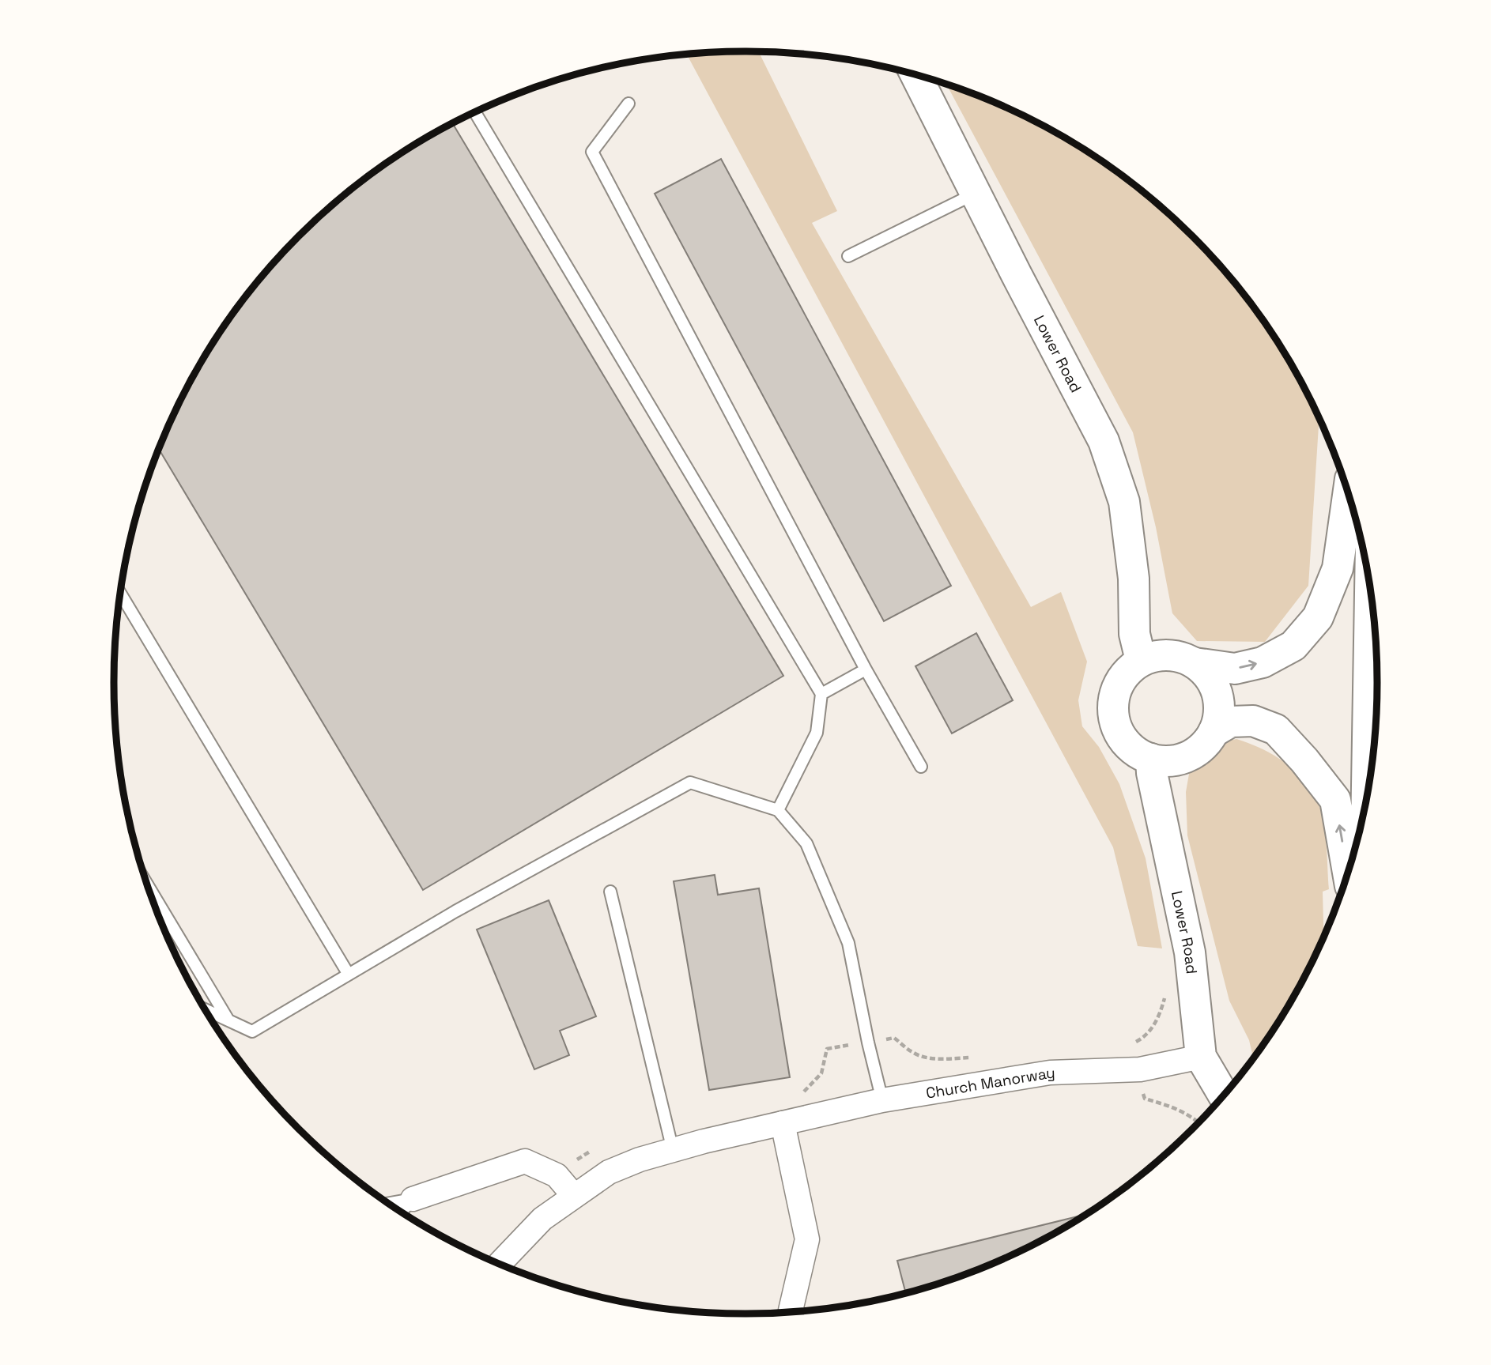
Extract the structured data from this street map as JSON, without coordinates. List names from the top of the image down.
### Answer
{
  "streets": {
    "main road": ["Lower Road"],
    "street": ["Church Manorway"]
  },
  "crossings": [
    ["Lower Road", "Church Manorway"]
  ]
}
